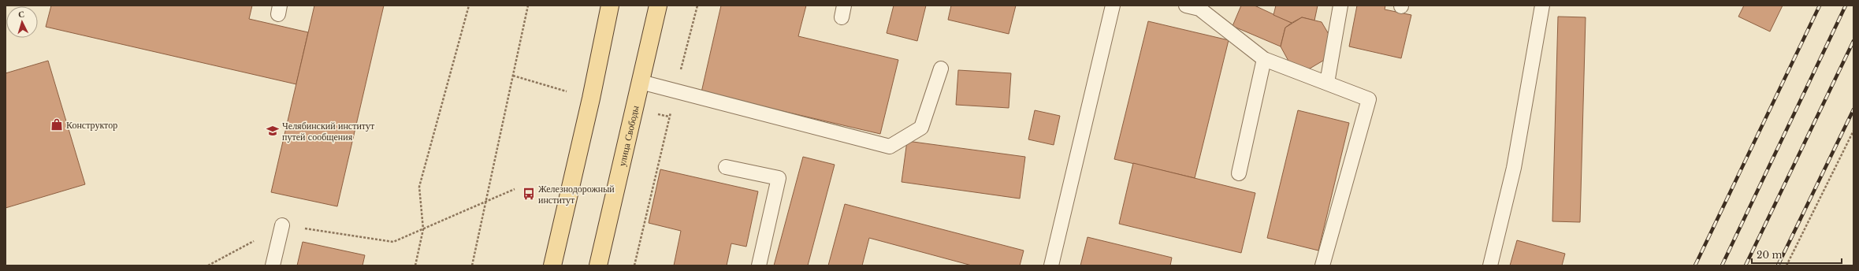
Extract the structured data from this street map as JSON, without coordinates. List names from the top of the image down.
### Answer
{
  "streets": {
    "main road": ["улица Свободы"]
  },
  "places": {
    "shop": ["Конструктор"],
    "school or university": ["Челябинский институт путей сообщения"],
    "bus stop": ["Железнодорожный институт"]
  },
  "scale_bar": "20 m",
  "north": "top"
}
